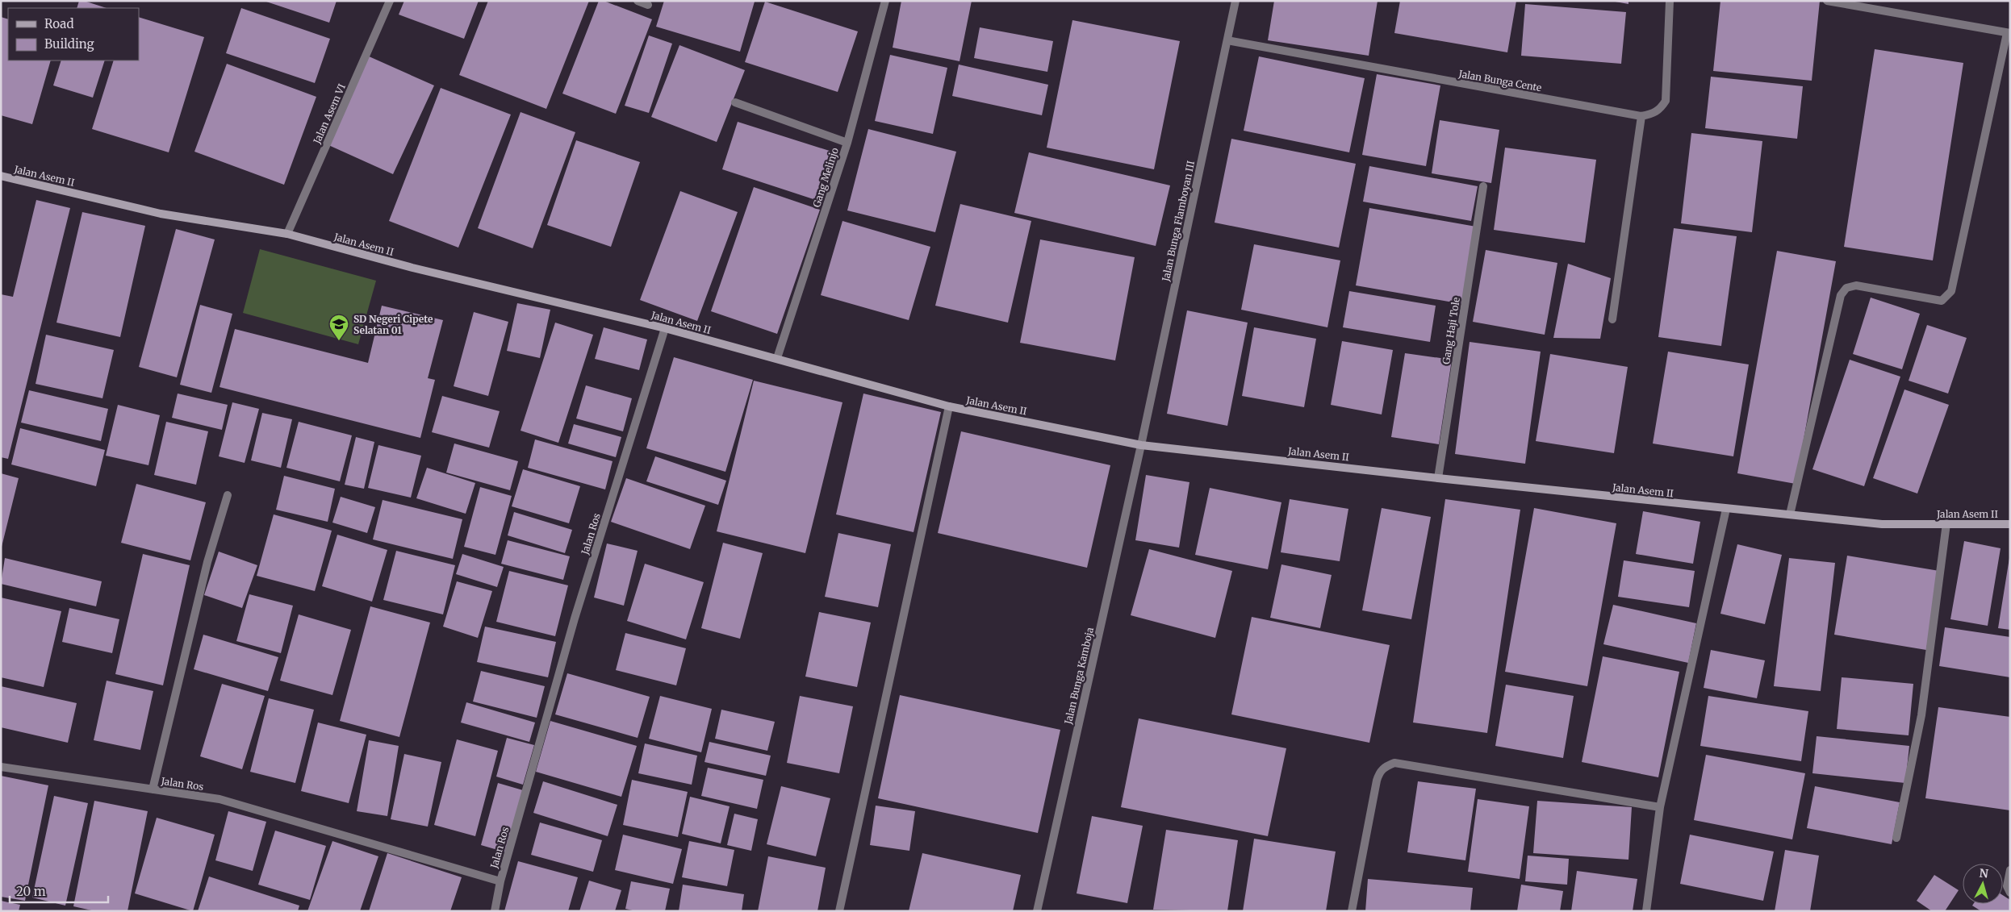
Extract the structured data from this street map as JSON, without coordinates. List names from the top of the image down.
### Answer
{
  "streets": {
    "street": [
      "Jalan Bunga Cente",
      "Jalan Asem VI",
      "Jalan Asem II",
      "Gang Melinjo",
      "Jalan Bunga Flamboyan III",
      "Gang Haji Tole",
      "Jalan Ros",
      "Jalan Bunga Kamboja"
    ]
  },
  "crossings": [
    ["Jalan Bunga Cente", "Jalan Bunga Flamboyan III"],
    ["Jalan Asem VI", "Jalan Asem II"],
    ["Jalan Asem II", "Gang Melinjo"],
    ["Jalan Asem II", "Jalan Bunga Flamboyan III"],
    ["Jalan Asem II", "Gang Haji Tole"],
    ["Jalan Asem II", "Jalan Ros"],
    ["Jalan Asem II", "Jalan Bunga Kamboja"],
    ["Jalan Bunga Flamboyan III", "Jalan Bunga Kamboja"]
  ],
  "places": {
    "school or university": ["SD Negeri Cipete Selatan 01"]
  },
  "legend": ["Road", "Building"],
  "scale_bar": "20 m",
  "north": "top"
}
